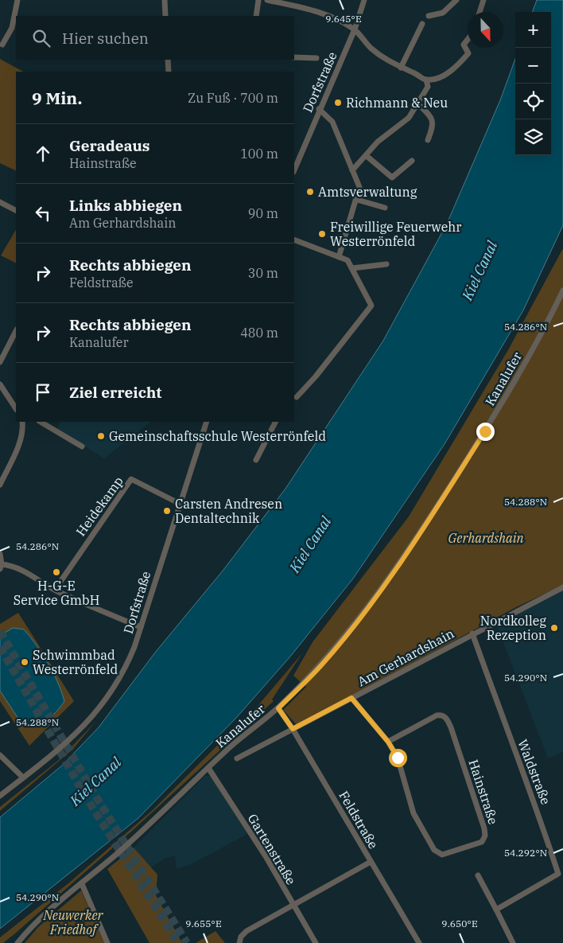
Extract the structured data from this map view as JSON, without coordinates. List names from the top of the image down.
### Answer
{
  "streets": {
    "street": [
      "Dorfstraße",
      "Kanalufer",
      "Heidekamp",
      "Am Gerhardshain",
      "Waldstraße",
      "Hainstraße",
      "Feldstraße",
      "Gartenstraße"
    ]
  },
  "crossings": [
    ["Dorfstraße", "Heidekamp"],
    ["Kanalufer", "Feldstraße"],
    ["Kanalufer", "Gartenstraße"],
    ["Am Gerhardshain", "Waldstraße"],
    ["Am Gerhardshain", "Hainstraße"],
    ["Am Gerhardshain", "Feldstraße"]
  ],
  "water": ["Kiel Canal"],
  "parks": ["Gerhardshain", "Neuwerker Friedhof"],
  "places": [
    "Richmann & Neu",
    "Amtsverwaltung",
    "Freiwillige Feuerwehr Westerrönfeld",
    "Gemeinschaftsschule Westerrönfeld",
    "Carsten Andresen Dentaltechnik",
    "H-G-E Service GmbH",
    "Nordkolleg Rezeption",
    "Schwimmbad Westerrönfeld"
  ],
  "north": "bottom",
  "page": {
    "map_buttons": ["+", "−"],
    "search": "Hier suchen",
    "heading": ["9 Min.", "Zu Fuß · 700 m"],
    "list": [
      ["Geradeaus", "Hainstraße", "100 m"],
      ["Links abbiegen", "Am Gerhardshain", "90 m"],
      ["Rechts abbiegen", "Feldstraße", "30 m"],
      ["Rechts abbiegen", "Kanalufer", "480 m"],
      "Ziel erreicht"
    ]
  },
  "coordinates": [
    "9.645°E",
    "54.286°N",
    "54.288°N",
    "54.290°N",
    "54.292°N",
    "9.655°E",
    "9.650°E"
  ]
}
